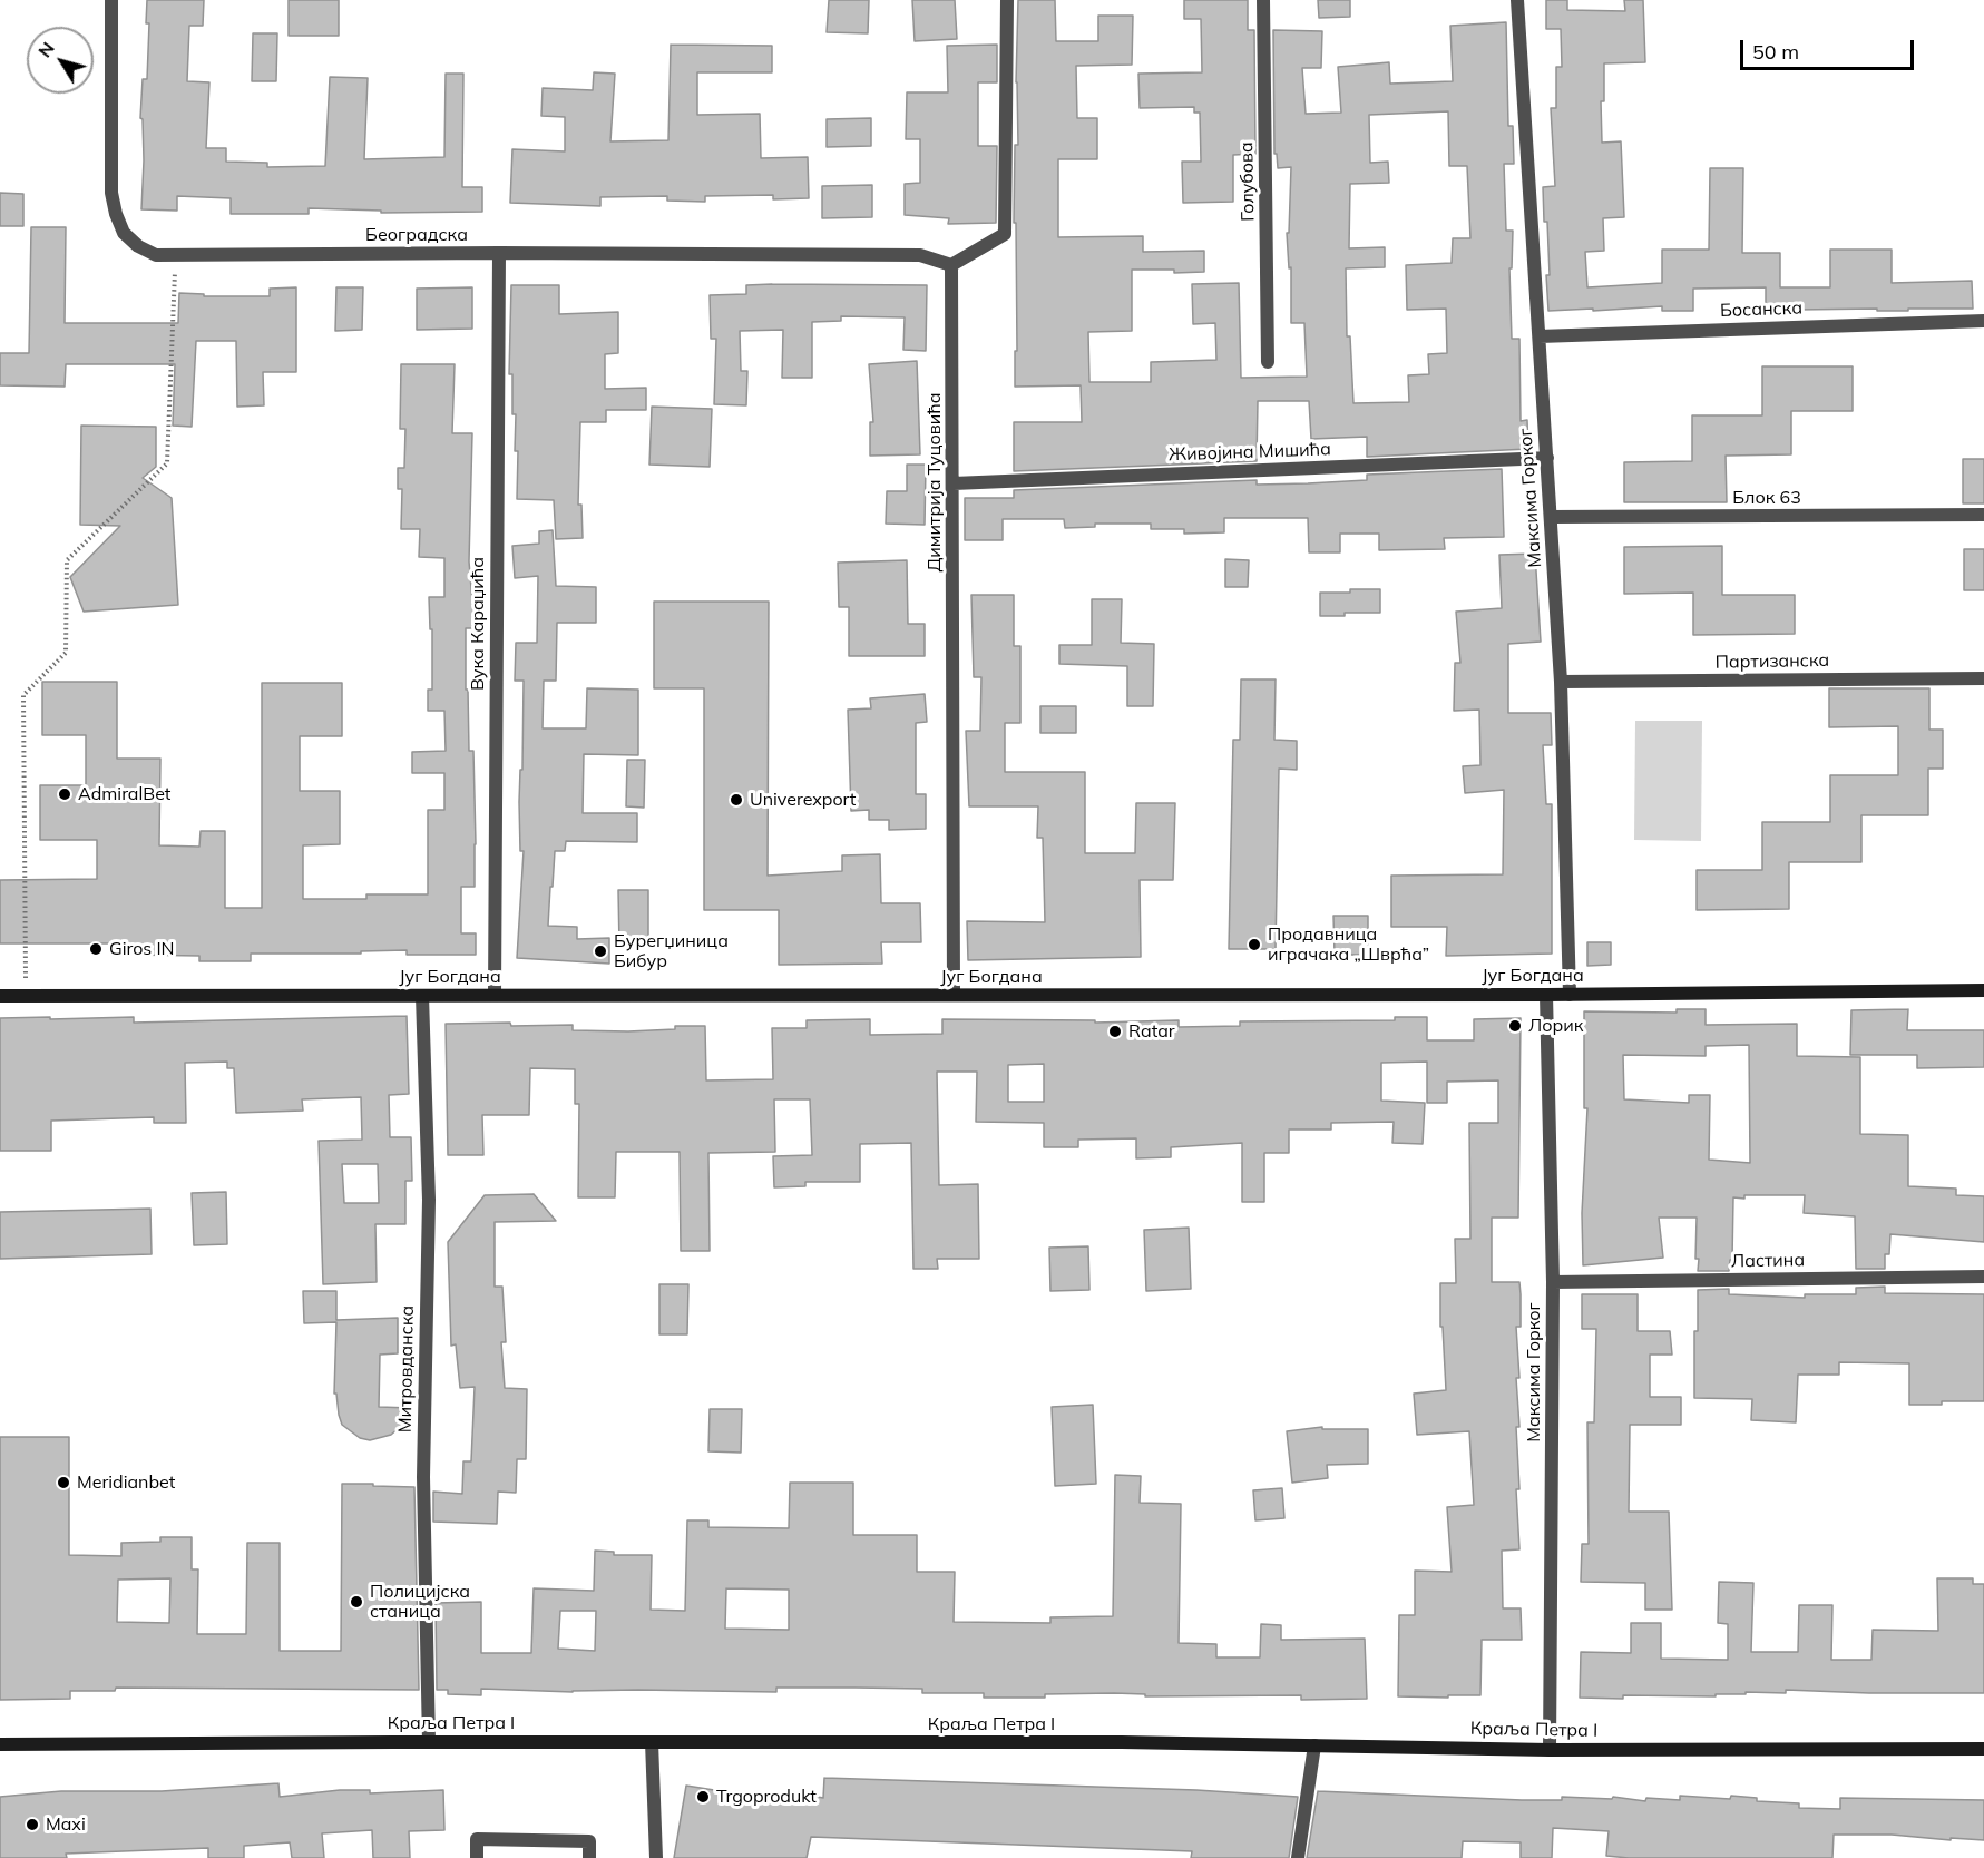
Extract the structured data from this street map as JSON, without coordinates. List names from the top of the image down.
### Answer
{
  "streets": {
    "street": [
      "Голубова",
      "Београдска",
      "Босанска",
      "Живојина Мишића",
      "Димитрија Туцовића",
      "Максима Горког",
      "Блок 63",
      "Вука Караџића",
      "Партизанска",
      "Југ Богдана",
      "Ластина",
      "Митровданска",
      "Краља Петра I"
    ]
  },
  "crossings": [
    ["Београдска", "Димитрија Туцовића"],
    ["Београдска", "Вука Караџића"],
    ["Босанска", "Максима Горког"],
    ["Живојина Мишића", "Димитрија Туцовића"],
    ["Живојина Мишића", "Максима Горког"],
    ["Димитрија Туцовића", "Југ Богдана"],
    ["Максима Горког", "Блок 63"],
    ["Максима Горког", "Партизанска"],
    ["Максима Горког", "Југ Богдана"],
    ["Максима Горког", "Ластина"],
    ["Максима Горког", "Краља Петра I"],
    ["Вука Караџића", "Југ Богдана"],
    ["Југ Богдана", "Митровданска"],
    ["Митровданска", "Краља Петра I"]
  ],
  "places": [
    "AdmiralBet",
    "Univerexport",
    "Продавница играчака „Шврћа”",
    "Giros IN",
    "Бурегџиница Бибур",
    "Лорик",
    "Ratar",
    "Meridianbet",
    "Полицијска станица",
    "Trgoprodukt",
    "Maxi"
  ],
  "scale_bar": "50 m",
  "north": "top left"
}
